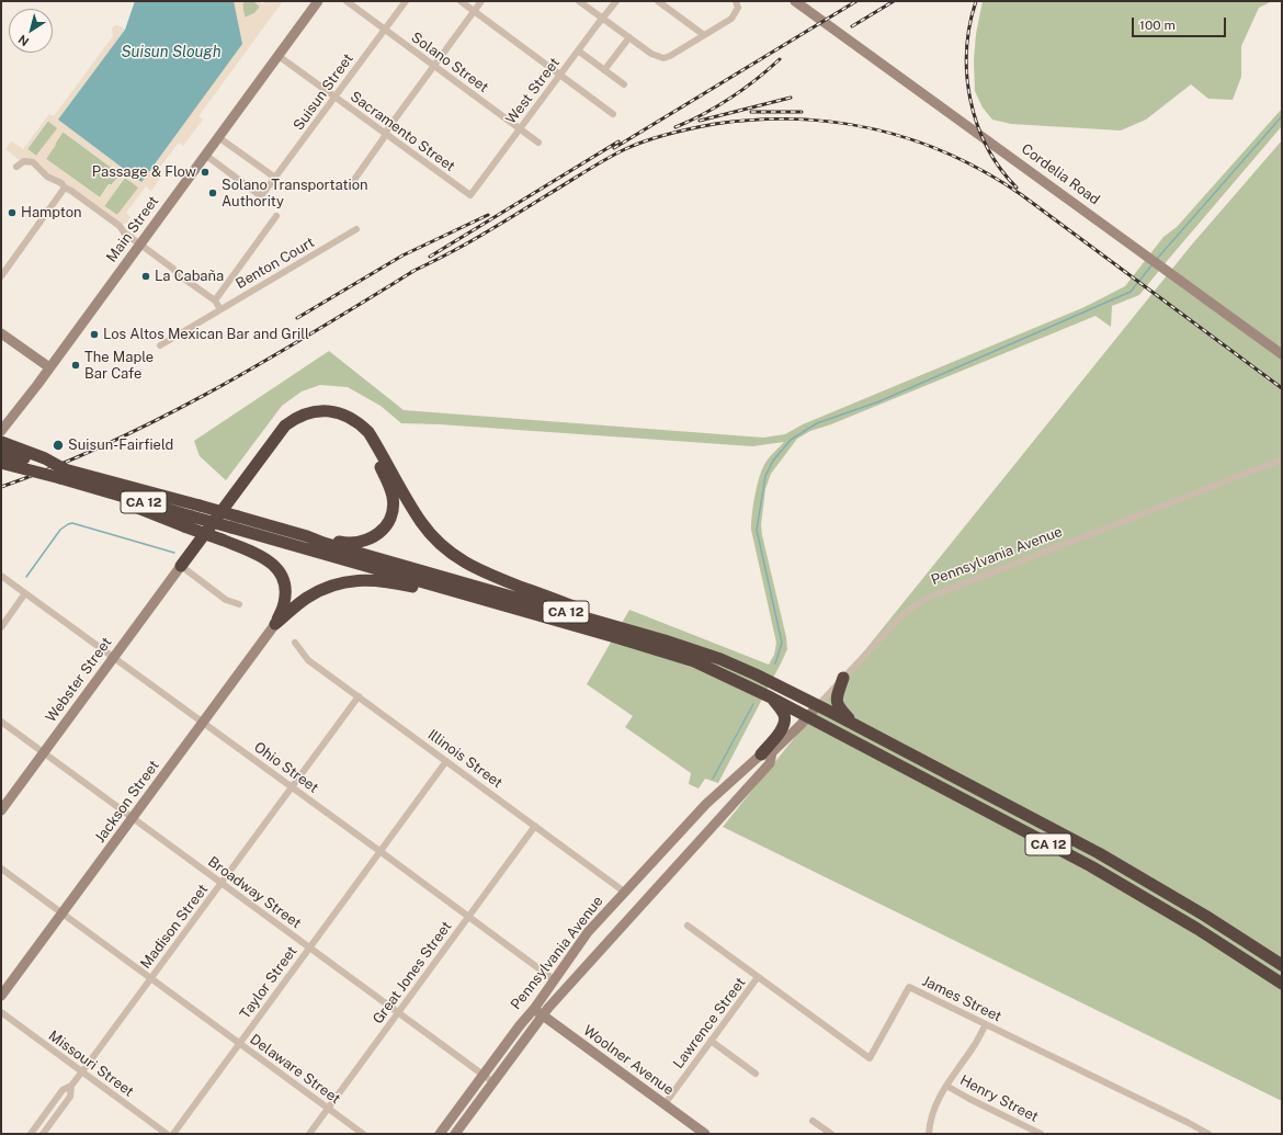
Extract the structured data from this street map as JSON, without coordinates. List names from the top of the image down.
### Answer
{
  "streets": {
    "highway": ["CA 12"],
    "main road": [
      "Cordelia Road",
      "Main Street",
      "Pennsylvania Avenue",
      "Webster Street",
      "Jackson Street",
      "Woolner Avenue"
    ],
    "street": [
      "Solano Street",
      "West Street",
      "Suisun Street",
      "Sacramento Street",
      "Benton Court",
      "Illinois Street",
      "Ohio Street",
      "Broadway Street",
      "Madison Street",
      "Great Jones Street",
      "Taylor Street",
      "James Street",
      "Lawrence Street",
      "Missouri Street",
      "Delaware Street",
      "Henry Street"
    ]
  },
  "crossings": [
    ["Solano Street", "West Street"],
    ["Solano Street", "Suisun Street"],
    ["West Street", "Sacramento Street"],
    ["Suisun Street", "Sacramento Street"],
    ["Suisun Street", "Main Street"],
    ["Sacramento Street", "Main Street"],
    ["CA 12", "Pennsylvania Avenue"],
    ["Pennsylvania Avenue", "Illinois Street"],
    ["Pennsylvania Avenue", "Ohio Street"],
    ["Pennsylvania Avenue", "Broadway Street"],
    ["Pennsylvania Avenue", "Woolner Avenue"],
    ["Webster Street", "Ohio Street"],
    ["Webster Street", "Broadway Street"],
    ["Illinois Street", "Madison Street"],
    ["Illinois Street", "Great Jones Street"],
    ["Illinois Street", "Taylor Street"],
    ["Ohio Street", "Jackson Street"],
    ["Ohio Street", "Madison Street"],
    ["Ohio Street", "Great Jones Street"],
    ["Ohio Street", "Taylor Street"],
    ["Jackson Street", "Broadway Street"],
    ["Jackson Street", "Delaware Street"],
    ["Broadway Street", "Madison Street"],
    ["Broadway Street", "Great Jones Street"],
    ["Broadway Street", "Taylor Street"],
    ["Madison Street", "Missouri Street"],
    ["Madison Street", "Delaware Street"],
    ["Great Jones Street", "Delaware Street"],
    ["Taylor Street", "Delaware Street"],
    ["James Street", "Lawrence Street"],
    ["Lawrence Street", "Woolner Avenue"]
  ],
  "water": ["Suisun Slough"],
  "places": [
    "Passage & Flow",
    "Solano Transportation Authority",
    "Hampton",
    "La Cabaña",
    "Los Altos Mexican Bar and Grill",
    "The Maple Bar Cafe",
    "Suisun-Fairfield"
  ],
  "scale_bar": "100 m",
  "north": "bottom left"
}
